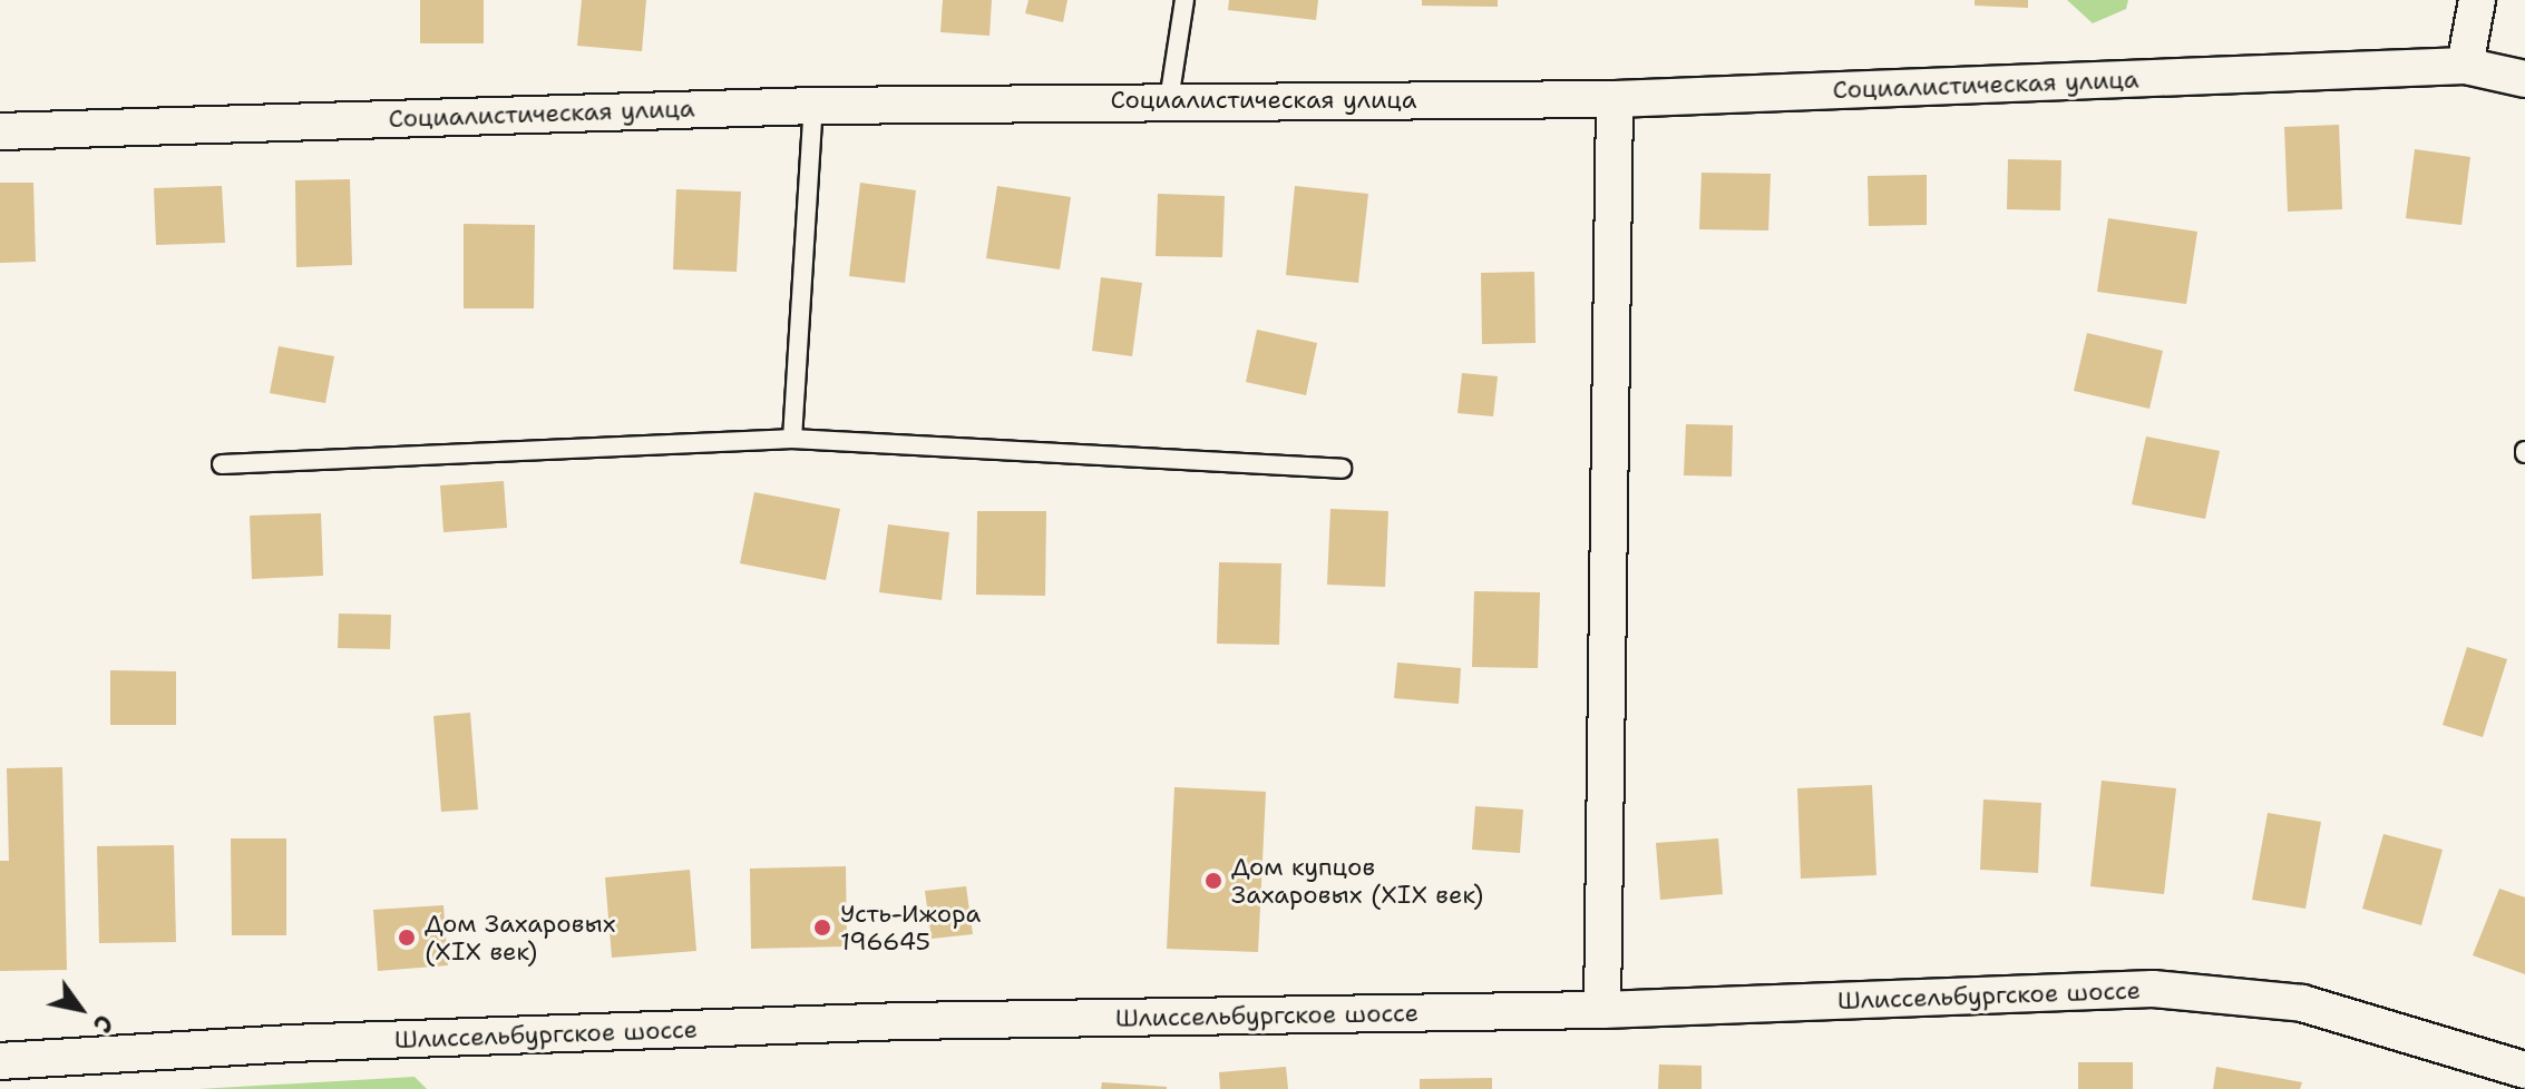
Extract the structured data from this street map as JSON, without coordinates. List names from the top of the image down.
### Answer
{
  "streets": {
    "street": ["Социалистическая улица", "Шлиссельбургское шоссе"]
  },
  "places": ["Дом купцов Захаровых (XIX век)", "Усть-Ижора 196645", "Дом Захаровых (XIX век)"],
  "north": "bottom right"
}
